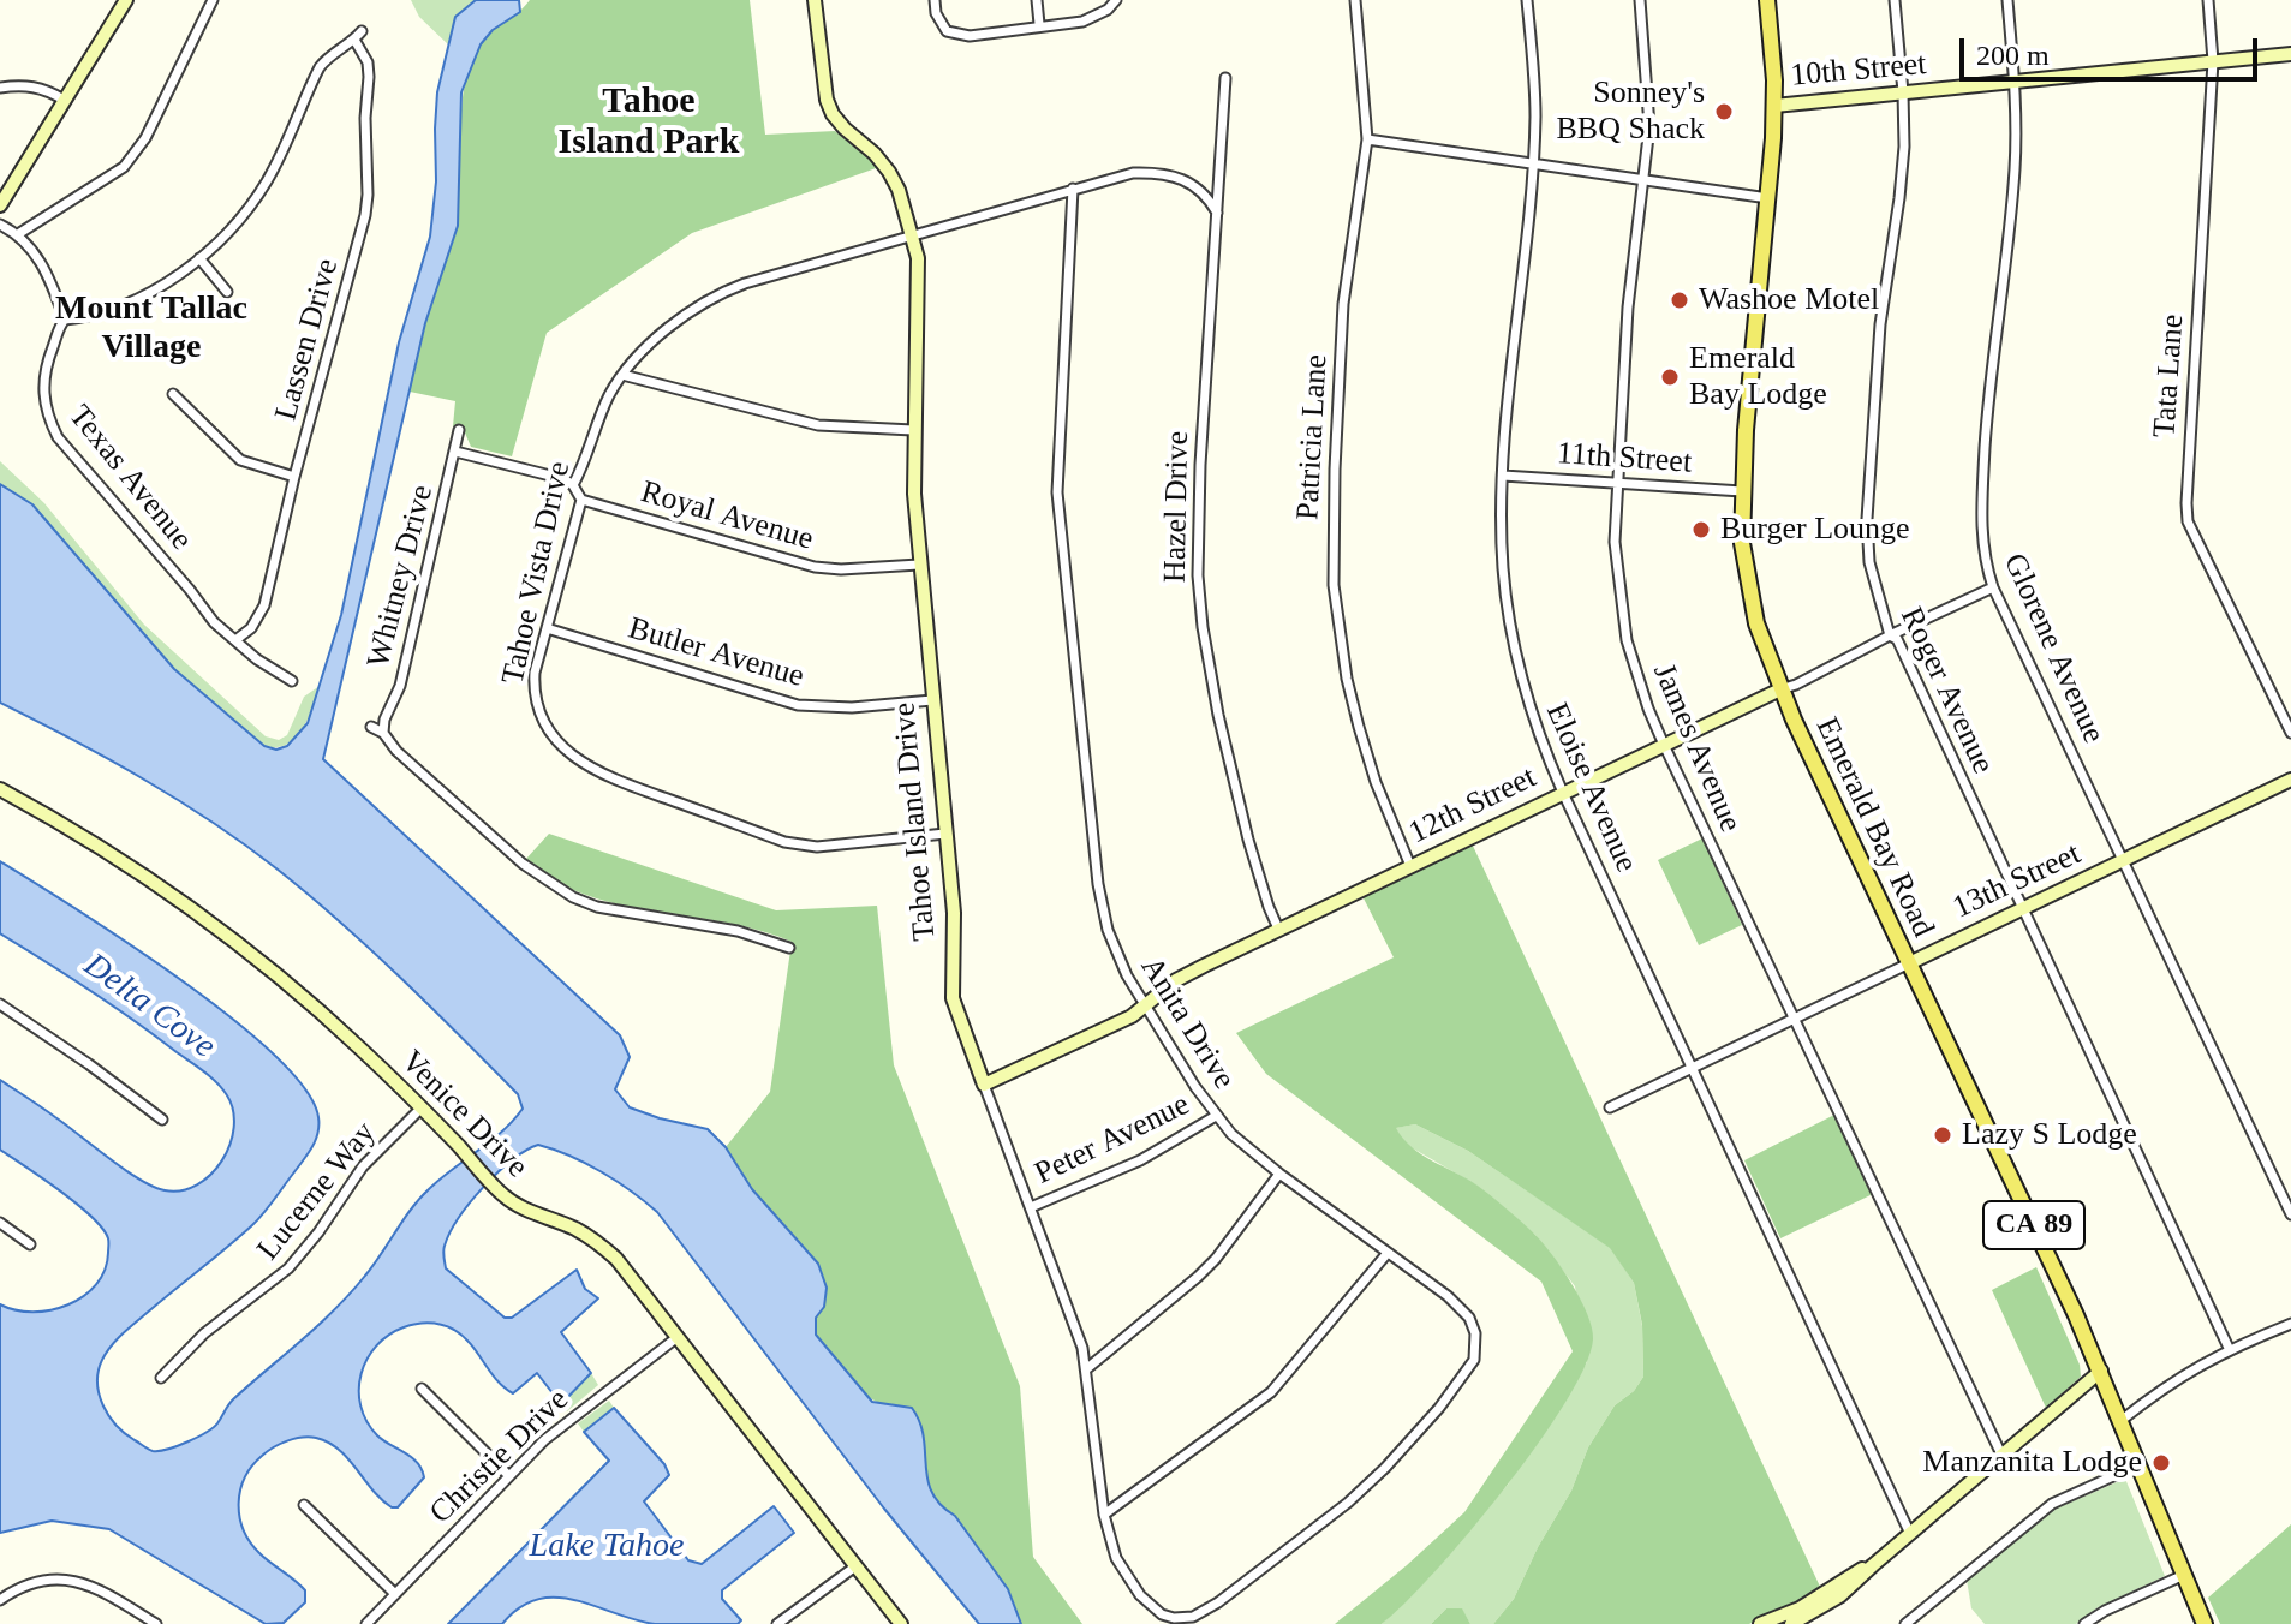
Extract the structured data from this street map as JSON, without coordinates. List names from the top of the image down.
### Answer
{
  "streets": {
    "main road": ["Emerald Bay Road", "CA 89"],
    "street": [
      "10th Street",
      "Lassen Drive",
      "Tata Lane",
      "Patricia Lane",
      "11th Street",
      "Texas Avenue",
      "Hazel Drive",
      "Royal Avenue",
      "Tahoe Vista Drive",
      "Whitney Drive",
      "Glorene Avenue",
      "Butler Avenue",
      "Roger Avenue",
      "James Avenue",
      "Eloise Avenue",
      "12th Street",
      "Tahoe Island Drive",
      "13th Street",
      "Anita Drive",
      "Venice Drive",
      "Peter Avenue",
      "Lucerne Way",
      "Christie Drive"
    ]
  },
  "crossings": [
    ["10th Street", "Tata Lane"],
    ["10th Street", "Glorene Avenue"],
    ["10th Street", "Roger Avenue"],
    ["10th Street", "Emerald Bay Road"],
    ["Lassen Drive", "Texas Avenue"],
    ["Patricia Lane", "12th Street"],
    ["11th Street", "James Avenue"],
    ["11th Street", "Eloise Avenue"],
    ["11th Street", "Emerald Bay Road"],
    ["Hazel Drive", "Tahoe Vista Drive"],
    ["Hazel Drive", "12th Street"],
    ["Royal Avenue", "Tahoe Vista Drive"],
    ["Royal Avenue", "Tahoe Island Drive"],
    ["Tahoe Vista Drive", "Butler Avenue"],
    ["Tahoe Vista Drive", "Tahoe Island Drive"],
    ["Tahoe Vista Drive", "Anita Drive"],
    ["Glorene Avenue", "12th Street"],
    ["Glorene Avenue", "13th Street"],
    ["Butler Avenue", "Tahoe Island Drive"],
    ["Roger Avenue", "12th Street"],
    ["Roger Avenue", "13th Street"],
    ["James Avenue", "12th Street"],
    ["James Avenue", "13th Street"],
    ["Eloise Avenue", "12th Street"],
    ["Eloise Avenue", "13th Street"],
    ["12th Street", "Tahoe Island Drive"],
    ["12th Street", "Emerald Bay Road"],
    ["12th Street", "Anita Drive"],
    ["Tahoe Island Drive", "Anita Drive"],
    ["Tahoe Island Drive", "Peter Avenue"],
    ["Emerald Bay Road", "13th Street"],
    ["Anita Drive", "Peter Avenue"],
    ["Venice Drive", "Lucerne Way"],
    ["Venice Drive", "Christie Drive"]
  ],
  "districts": ["Tahoe Island Park", "Mount Tallac Village"],
  "water": ["Delta Cove", "Lake Tahoe"],
  "places": [
    "Sonney's BBQ Shack",
    "Washoe Motel",
    "Emerald Bay Lodge",
    "Burger Lounge",
    "Lazy S Lodge",
    "Manzanita Lodge"
  ],
  "scale_bar": "200 m"
}
